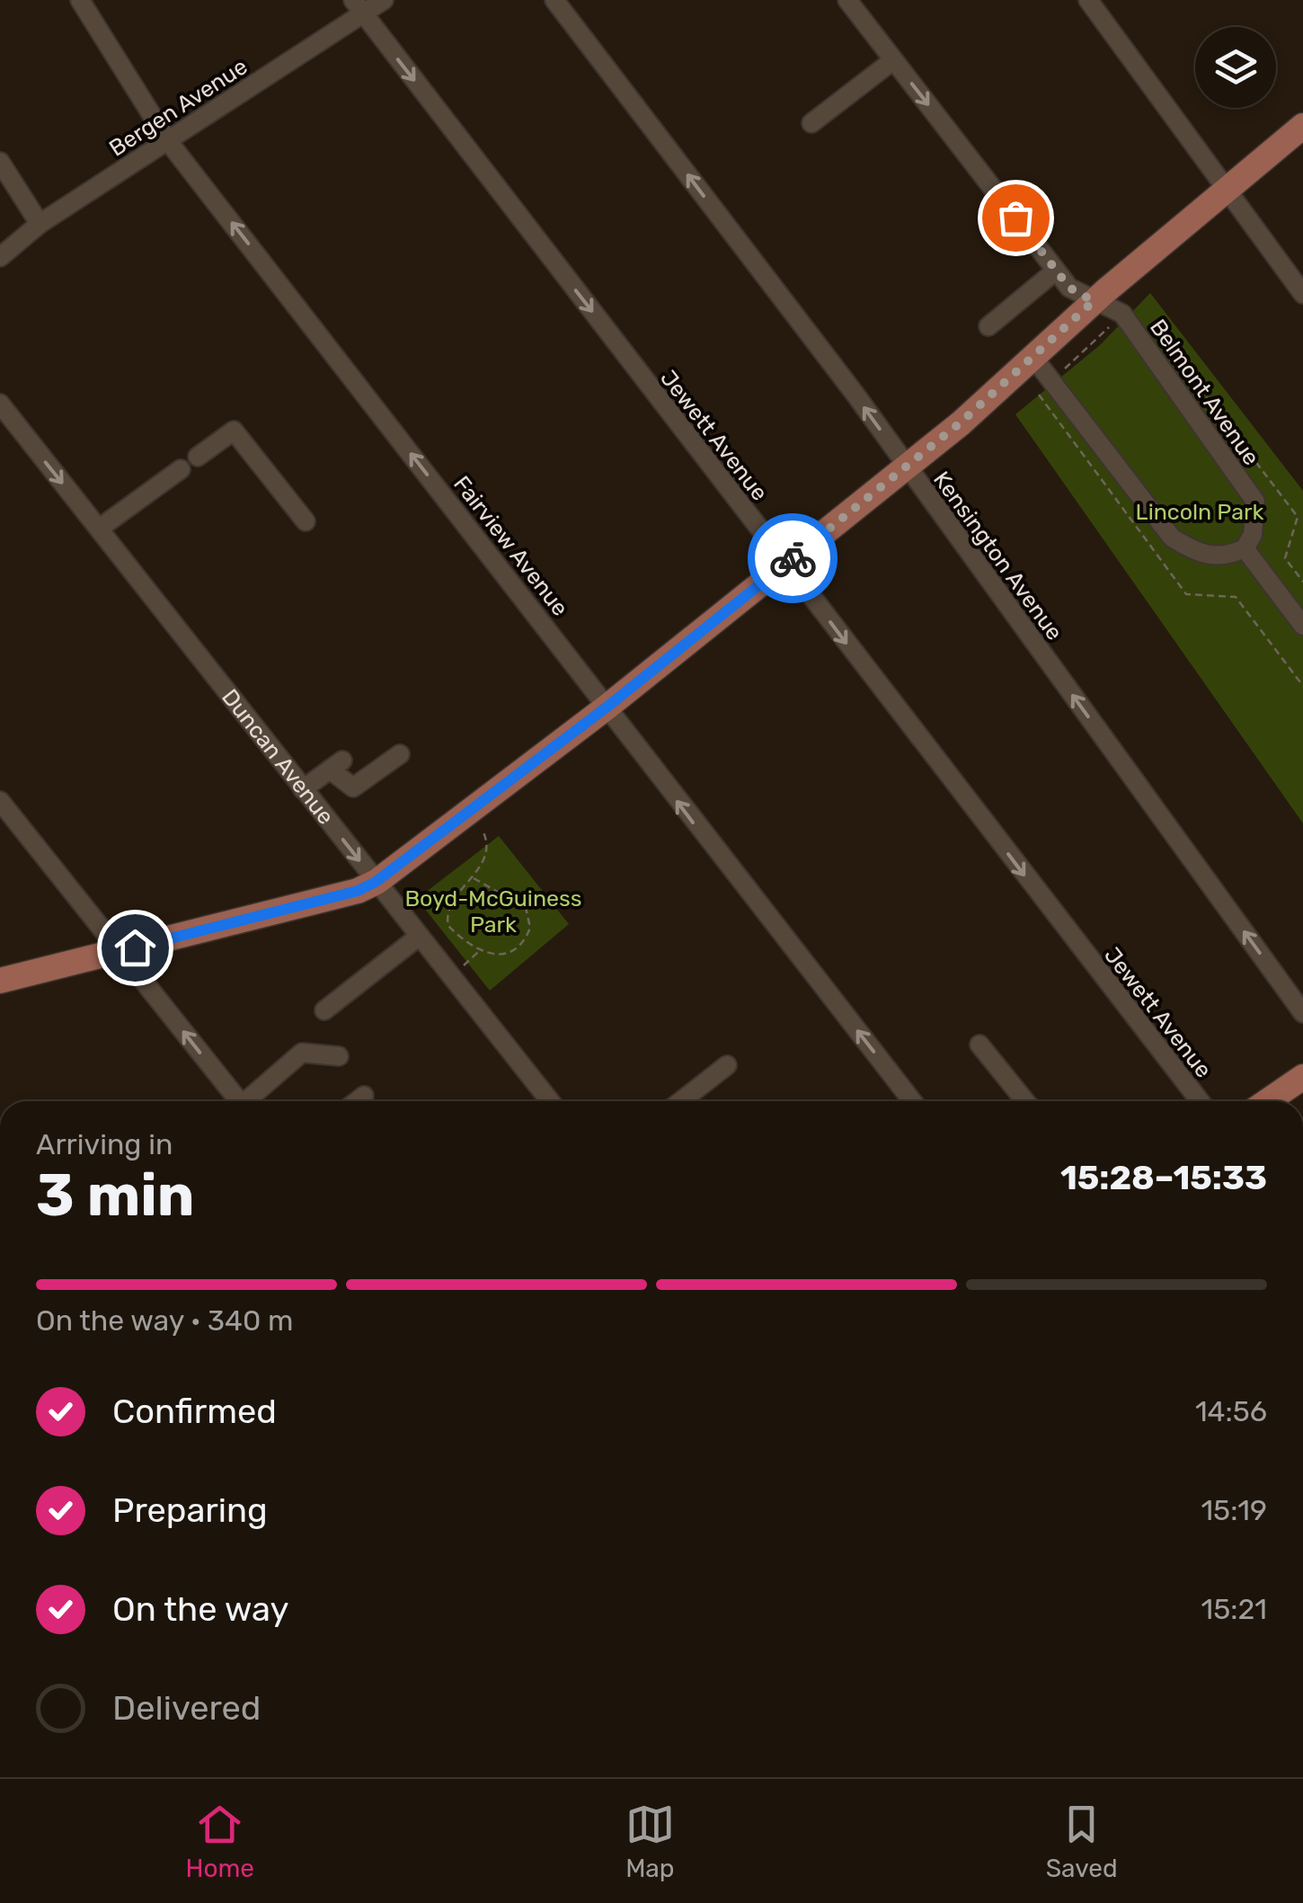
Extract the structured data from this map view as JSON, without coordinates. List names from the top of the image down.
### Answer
{
  "streets": {
    "street": [
      "Bergen Avenue",
      "Belmont Avenue",
      "Jewett Avenue",
      "Fairview Avenue",
      "Kensington Avenue",
      "Duncan Avenue"
    ]
  },
  "crossings": [
    ["Bergen Avenue", "Jewett Avenue"],
    ["Bergen Avenue", "Fairview Avenue"]
  ],
  "one_way": [
    "Belmont Avenue",
    "Jewett Avenue",
    "Fairview Avenue",
    "Kensington Avenue"
  ],
  "parks": ["Lincoln Park", "Boyd-McGuiness Park"],
  "page": {
    "heading": ["3 min", "Arriving in", "15:28–15:33"],
    "bar": "On the way · 340 m",
    "list": [
      ["Confirmed", "14:56"],
      ["Preparing", "15:19"],
      ["On the way", "15:21"],
      "Delivered"
    ],
    "tabs": ["Home", "Map", "Saved"]
  }
}
